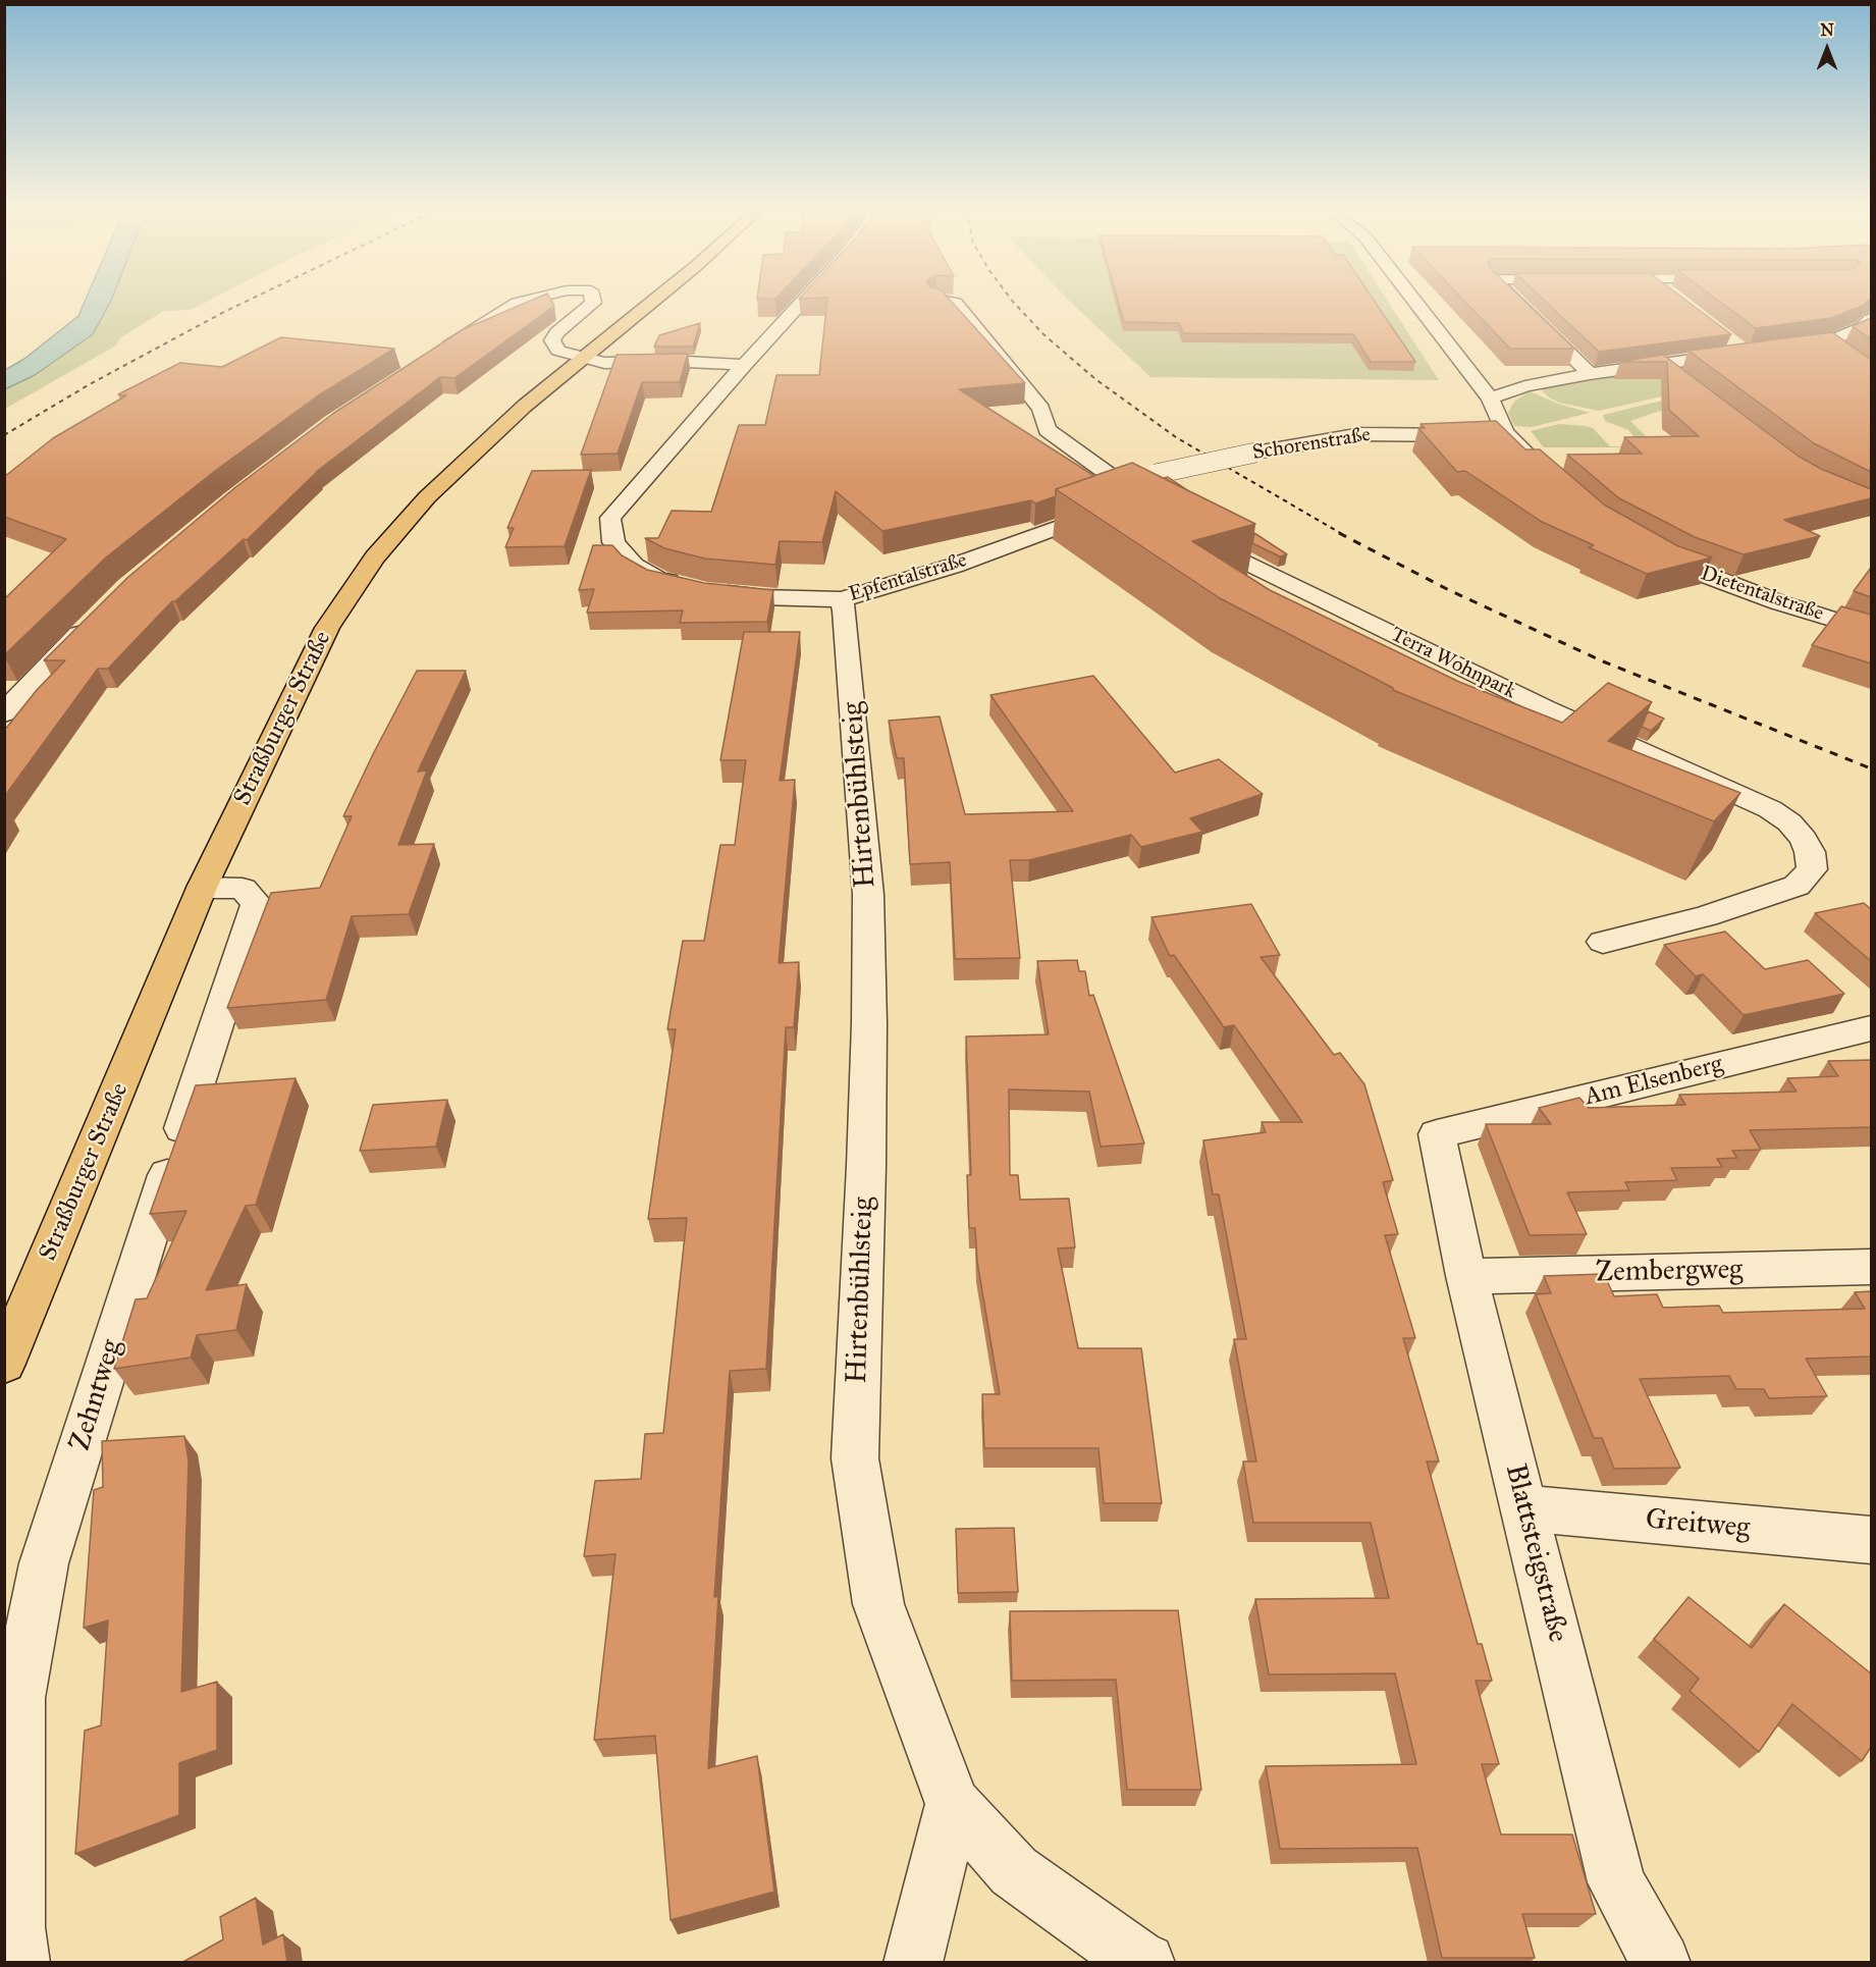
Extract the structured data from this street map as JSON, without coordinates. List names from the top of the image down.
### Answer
{
  "streets": {
    "main road": ["Straßburger Straße"],
    "street": [
      "Schorenstraße",
      "Epfentalstraße",
      "Dietentalstraße",
      "Terra Wohnpark",
      "Hirtenbühlsteig",
      "Am Elsenberg",
      "Zembergweg",
      "Zehntweg",
      "Greitweg",
      "Blattsteigstraße"
    ]
  },
  "crossings": [
    ["Schorenstraße", "Epfentalstraße"],
    ["Epfentalstraße", "Hirtenbühlsteig"],
    ["Straßburger Straße", "Zehntweg"],
    ["Am Elsenberg", "Blattsteigstraße"],
    ["Zembergweg", "Blattsteigstraße"],
    ["Greitweg", "Blattsteigstraße"]
  ],
  "north": "top"
}
